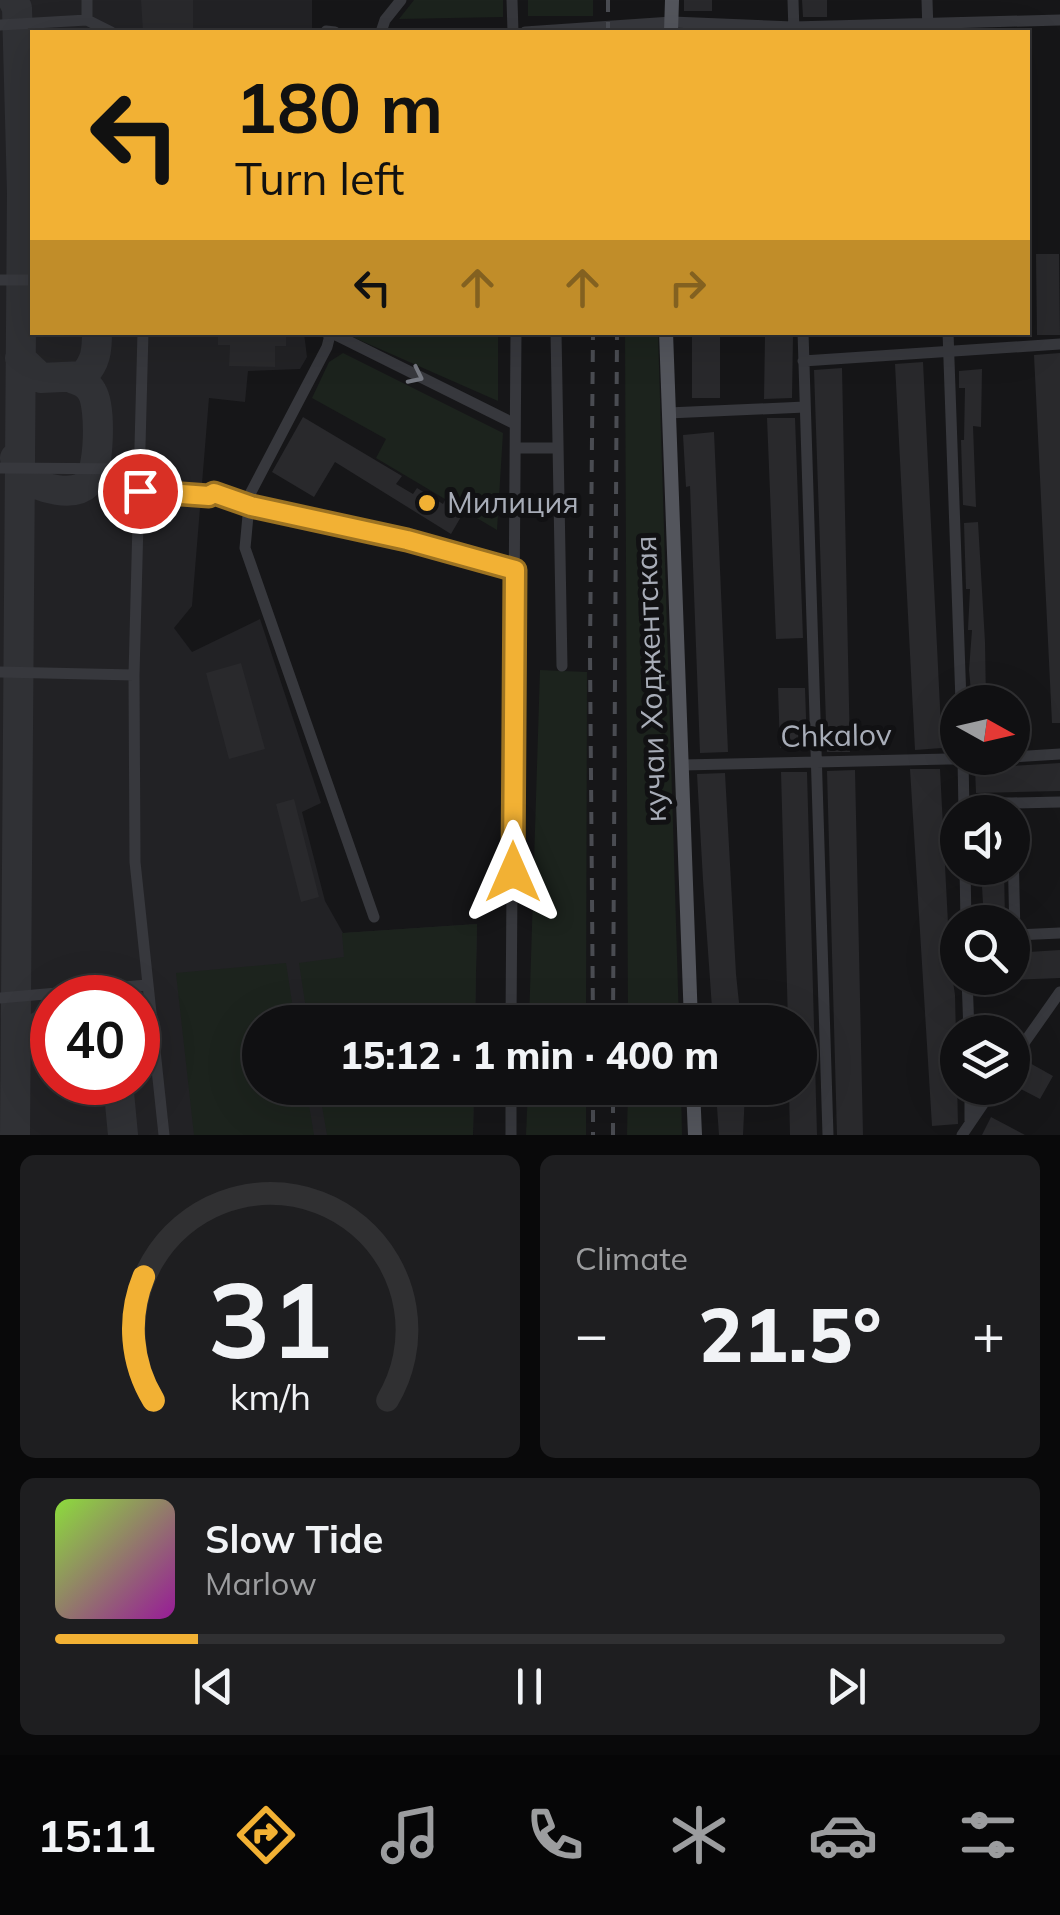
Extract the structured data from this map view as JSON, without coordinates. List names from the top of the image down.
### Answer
{
  "streets": {
    "main road": ["кучаи Ходжентская"],
    "street": ["Chkalov"]
  },
  "crossings": [
    ["кучаи Ходжентская", "Chkalov"]
  ],
  "places": ["Милиция"],
  "north": "right",
  "page": {
    "turn": ["180 m", "Turn left"],
    "limit": "40",
    "trip": "15:12 · 1 min · 400 m",
    "tile": "Climate",
    "heat": ["−", "21.5°", "+"],
    "song": ["Slow Tide", "Marlow"],
    "tabs": "15:11",
    "gauge": ["31", "km/h"]
  }
}
